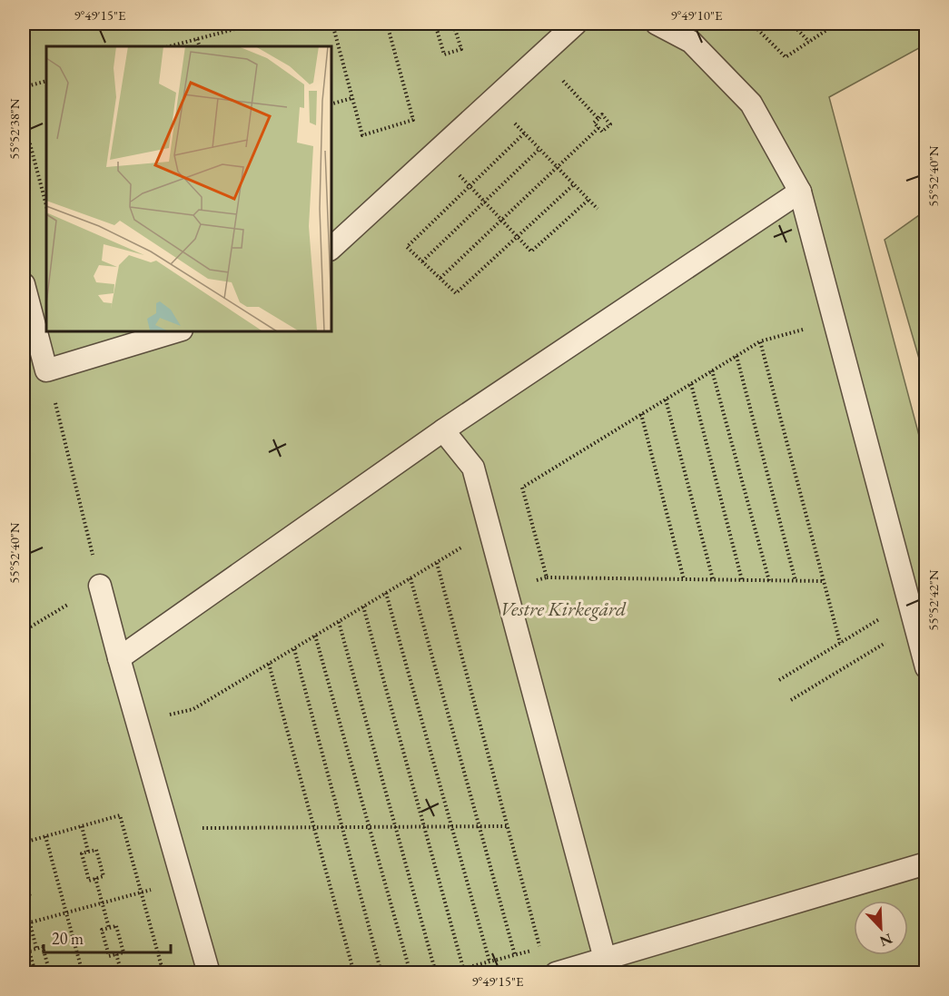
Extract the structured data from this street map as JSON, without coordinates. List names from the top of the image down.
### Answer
{
  "parks": ["Vestre Kirkegård"],
  "scale_bar": "20 m",
  "north": "bottom right",
  "coordinates": [
    "9°49'15\"E",
    "9°49'10\"E",
    "55°52'38\"N",
    "55°52'40\"N",
    "55°52'42\"N"
  ]
}
